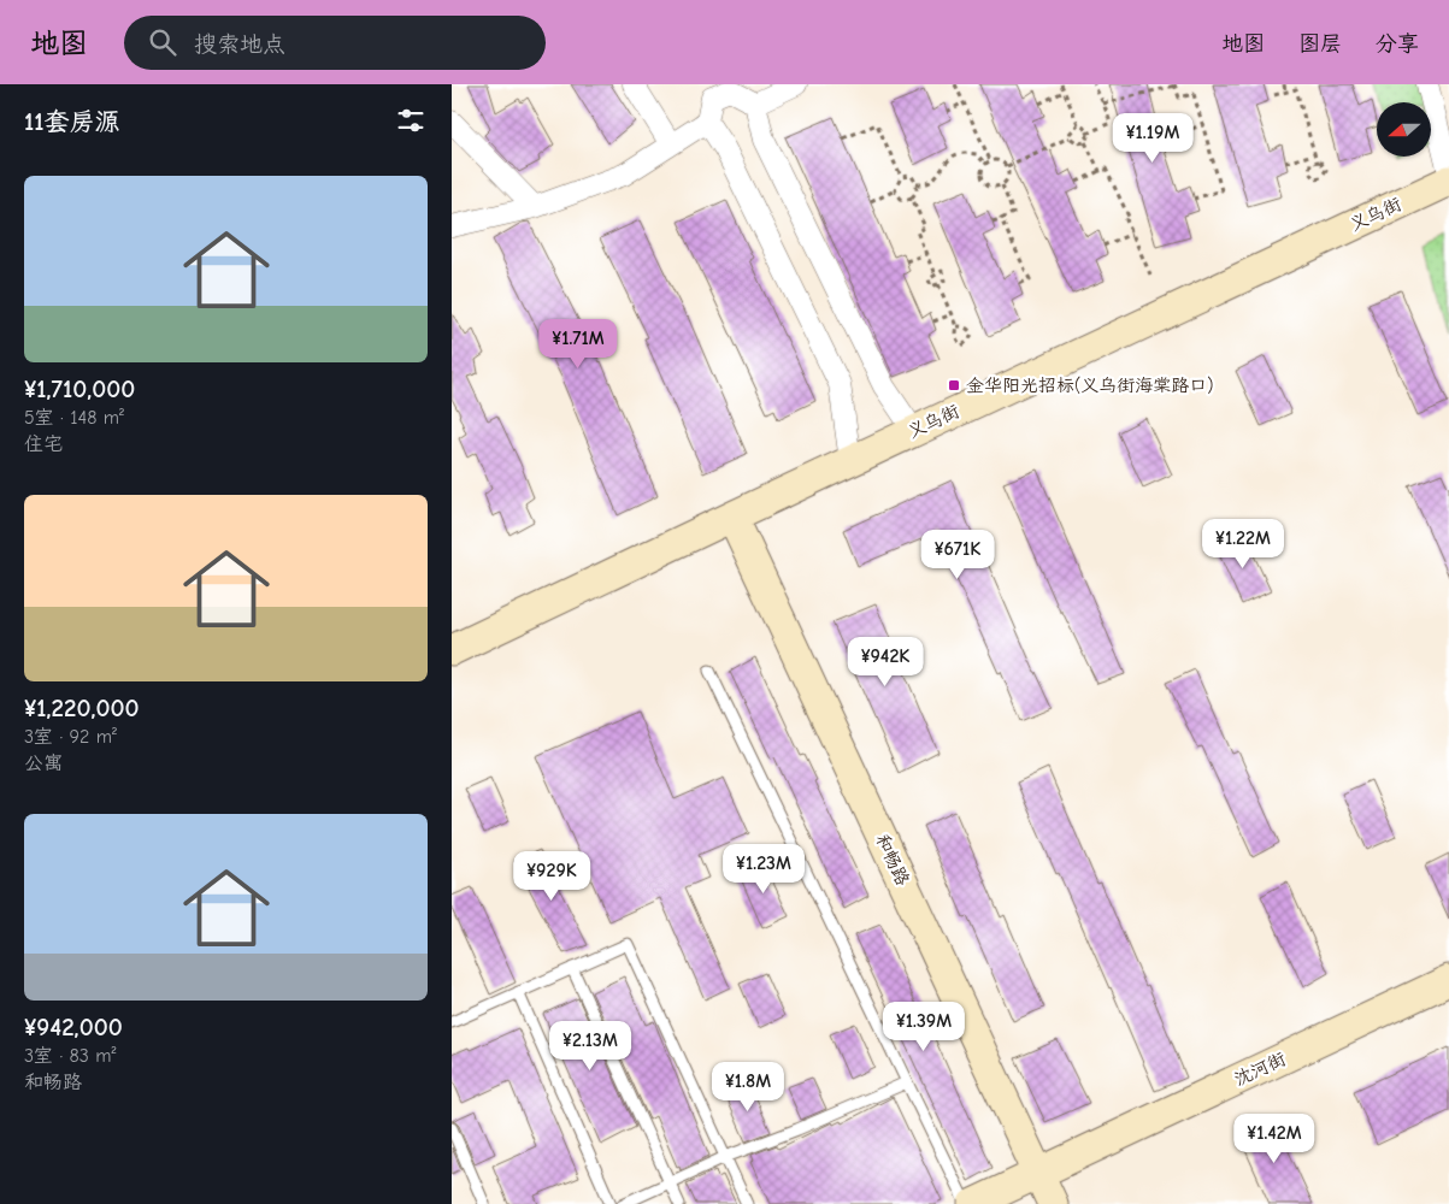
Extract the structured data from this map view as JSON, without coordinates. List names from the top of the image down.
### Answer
{
  "streets": {
    "street": ["义乌街", "和畅路", "沈河街"]
  },
  "crossings": [
    ["义乌街", "和畅路"],
    ["和畅路", "沈河街"]
  ],
  "places": {
    "transit": ["金华阳光招标(义乌街海棠路口)"]
  },
  "north": "left",
  "page": {
    "header": "地图",
    "search": "搜索地点",
    "nav": ["地图", "图层", "分享"],
    "heading": "11套房源",
    "price": [
      "¥1.19M",
      "¥1.71M",
      "¥1.22M",
      "¥671K",
      "¥942K",
      "¥1.23M",
      "¥929K",
      "¥1.39M",
      "¥2.13M",
      "¥1.8M",
      "¥1.42M"
    ],
    "list": [
      {
        "name": "¥1,710,000",
        "note": "5室 · 148 m² · 住宅"
      },
      {
        "name": "¥1,220,000",
        "note": "3室 · 92 m² · 公寓"
      },
      {
        "name": "¥942,000",
        "note": "3室 · 83 m² · 和畅路"
      }
    ]
  }
}
